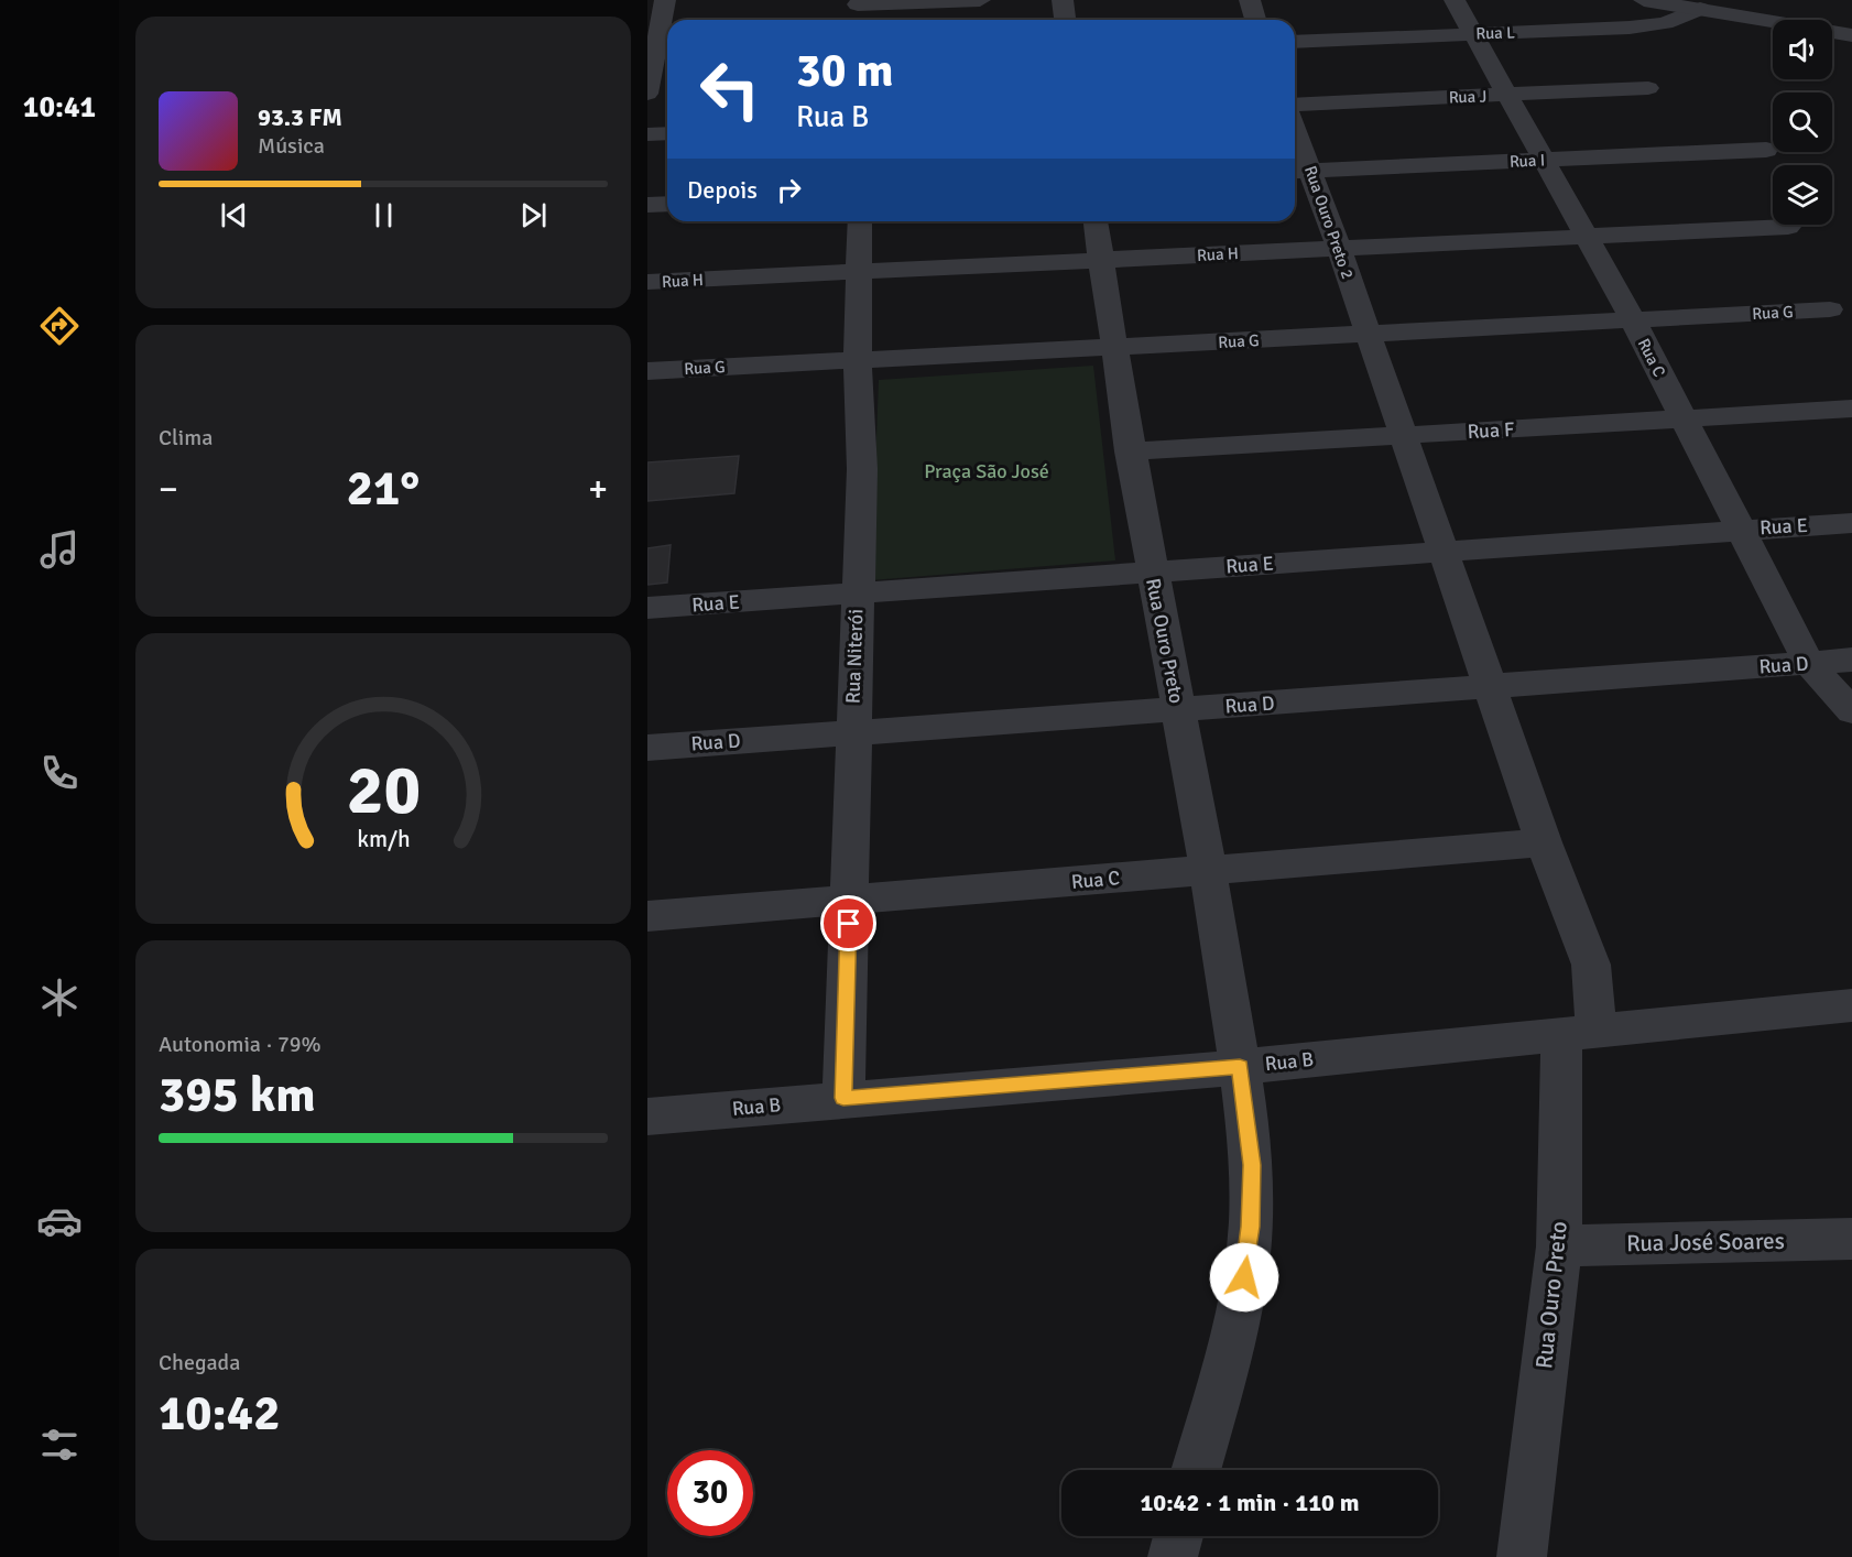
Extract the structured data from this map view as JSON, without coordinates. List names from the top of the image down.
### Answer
{
  "streets": {
    "street": [
      "Rua L",
      "Rua J",
      "Rua I",
      "Rua Ouro Preto 2",
      "Rua H",
      "Rua G",
      "Rua C",
      "Rua F",
      "Rua E",
      "Rua Ouro Preto",
      "Rua Niterói",
      "Rua D",
      "Rua B",
      "Rua José Soares"
    ]
  },
  "crossings": [
    ["Rua L", "Rua C"],
    ["Rua J", "Rua C"],
    ["Rua I", "Rua Ouro Preto 2"],
    ["Rua I", "Rua C"],
    ["Rua Ouro Preto 2", "Rua H"],
    ["Rua Ouro Preto 2", "Rua G"],
    ["Rua Ouro Preto 2", "Rua Ouro Preto"],
    ["Rua H", "Rua C"],
    ["Rua H", "Rua Ouro Preto"],
    ["Rua H", "Rua Niterói"],
    ["Rua G", "Rua C"],
    ["Rua G", "Rua Ouro Preto"],
    ["Rua G", "Rua Niterói"],
    ["Rua C", "Rua F"],
    ["Rua C", "Rua E"],
    ["Rua C", "Rua Ouro Preto"],
    ["Rua C", "Rua Niterói"],
    ["Rua C", "Rua D"],
    ["Rua F", "Rua Ouro Preto"],
    ["Rua E", "Rua Ouro Preto"],
    ["Rua E", "Rua Niterói"],
    ["Rua Ouro Preto", "Rua D"],
    ["Rua Ouro Preto", "Rua B"],
    ["Rua Ouro Preto", "Rua José Soares"],
    ["Rua Niterói", "Rua D"],
    ["Rua Niterói", "Rua B"]
  ],
  "parks": ["Praça São José"],
  "page": {
    "tabs": "10:41",
    "turn": ["30 m", "Rua B"],
    "song": ["93.3 FM", "Música"],
    "then": "Depois",
    "tile": [
      "Clima",
      ["Autonomia · 79%", "395 km"],
      ["Chegada", "10:42"]
    ],
    "heat": ["−", "21°", "+"],
    "limit": "30",
    "trip": "10:42 · 1 min · 110 m",
    "gauge": ["20", "km/h"]
  }
}
